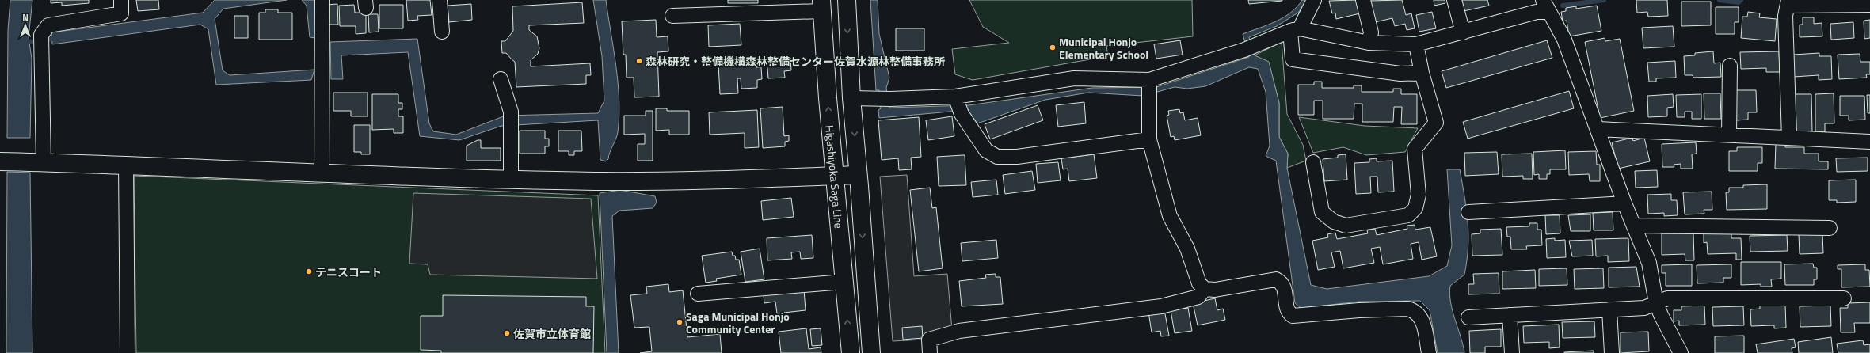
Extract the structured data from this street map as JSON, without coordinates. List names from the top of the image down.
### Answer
{
  "streets": {
    "street": ["Higashiyoka Saga Line"]
  },
  "places": [
    "Municipal Honjo Elementary School",
    "森林研究・整備機構森林整備センター佐賀水源林整備事務所",
    "テニスコート",
    "Saga Municipal Honjo Community Center",
    "佐賀市立体育館"
  ],
  "north": "top"
}
